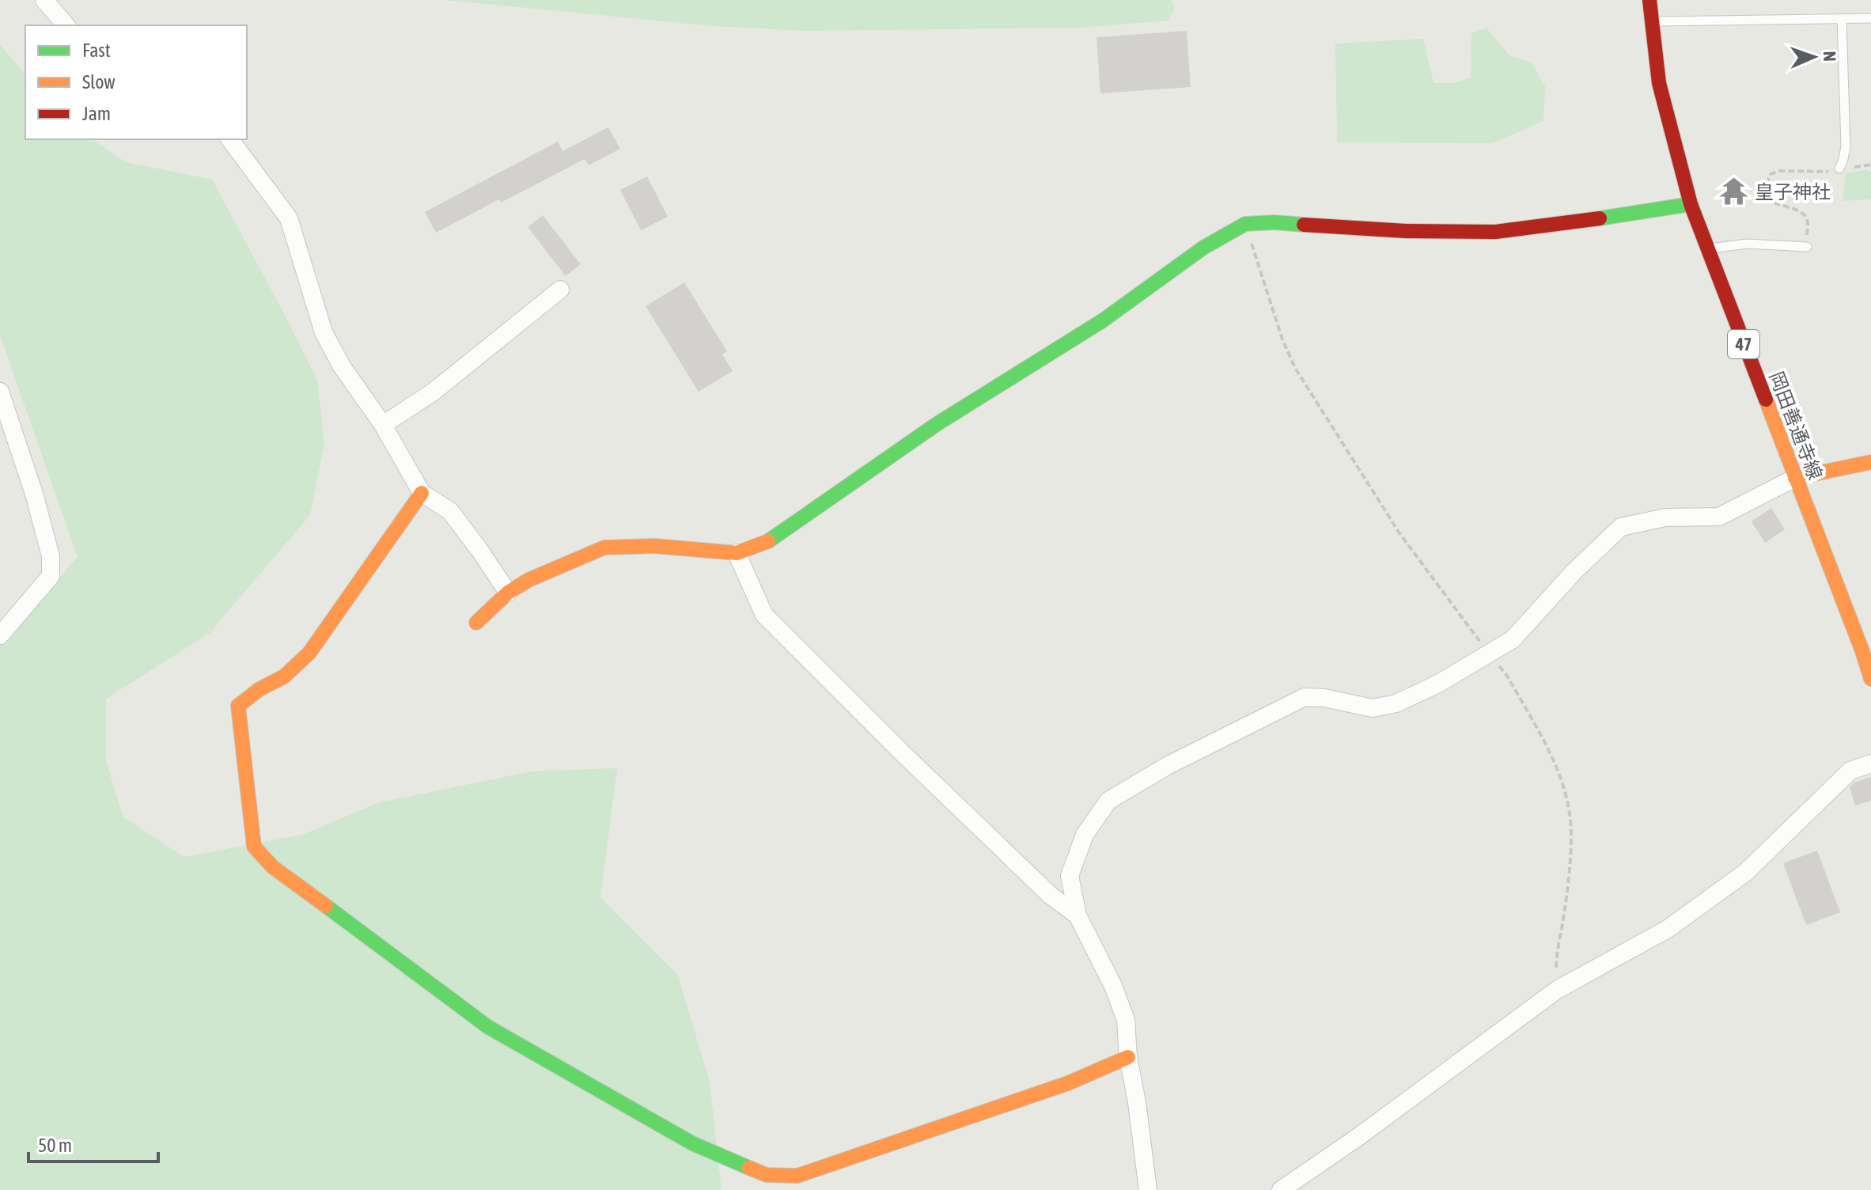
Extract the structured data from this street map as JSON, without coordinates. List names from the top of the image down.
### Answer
{
  "streets": {
    "street": ["47", "岡田善通寺線"]
  },
  "places": {
    "temple": ["皇子神社"]
  },
  "legend": ["Fast", "Slow", "Jam"],
  "scale_bar": "50 m",
  "north": "right"
}
